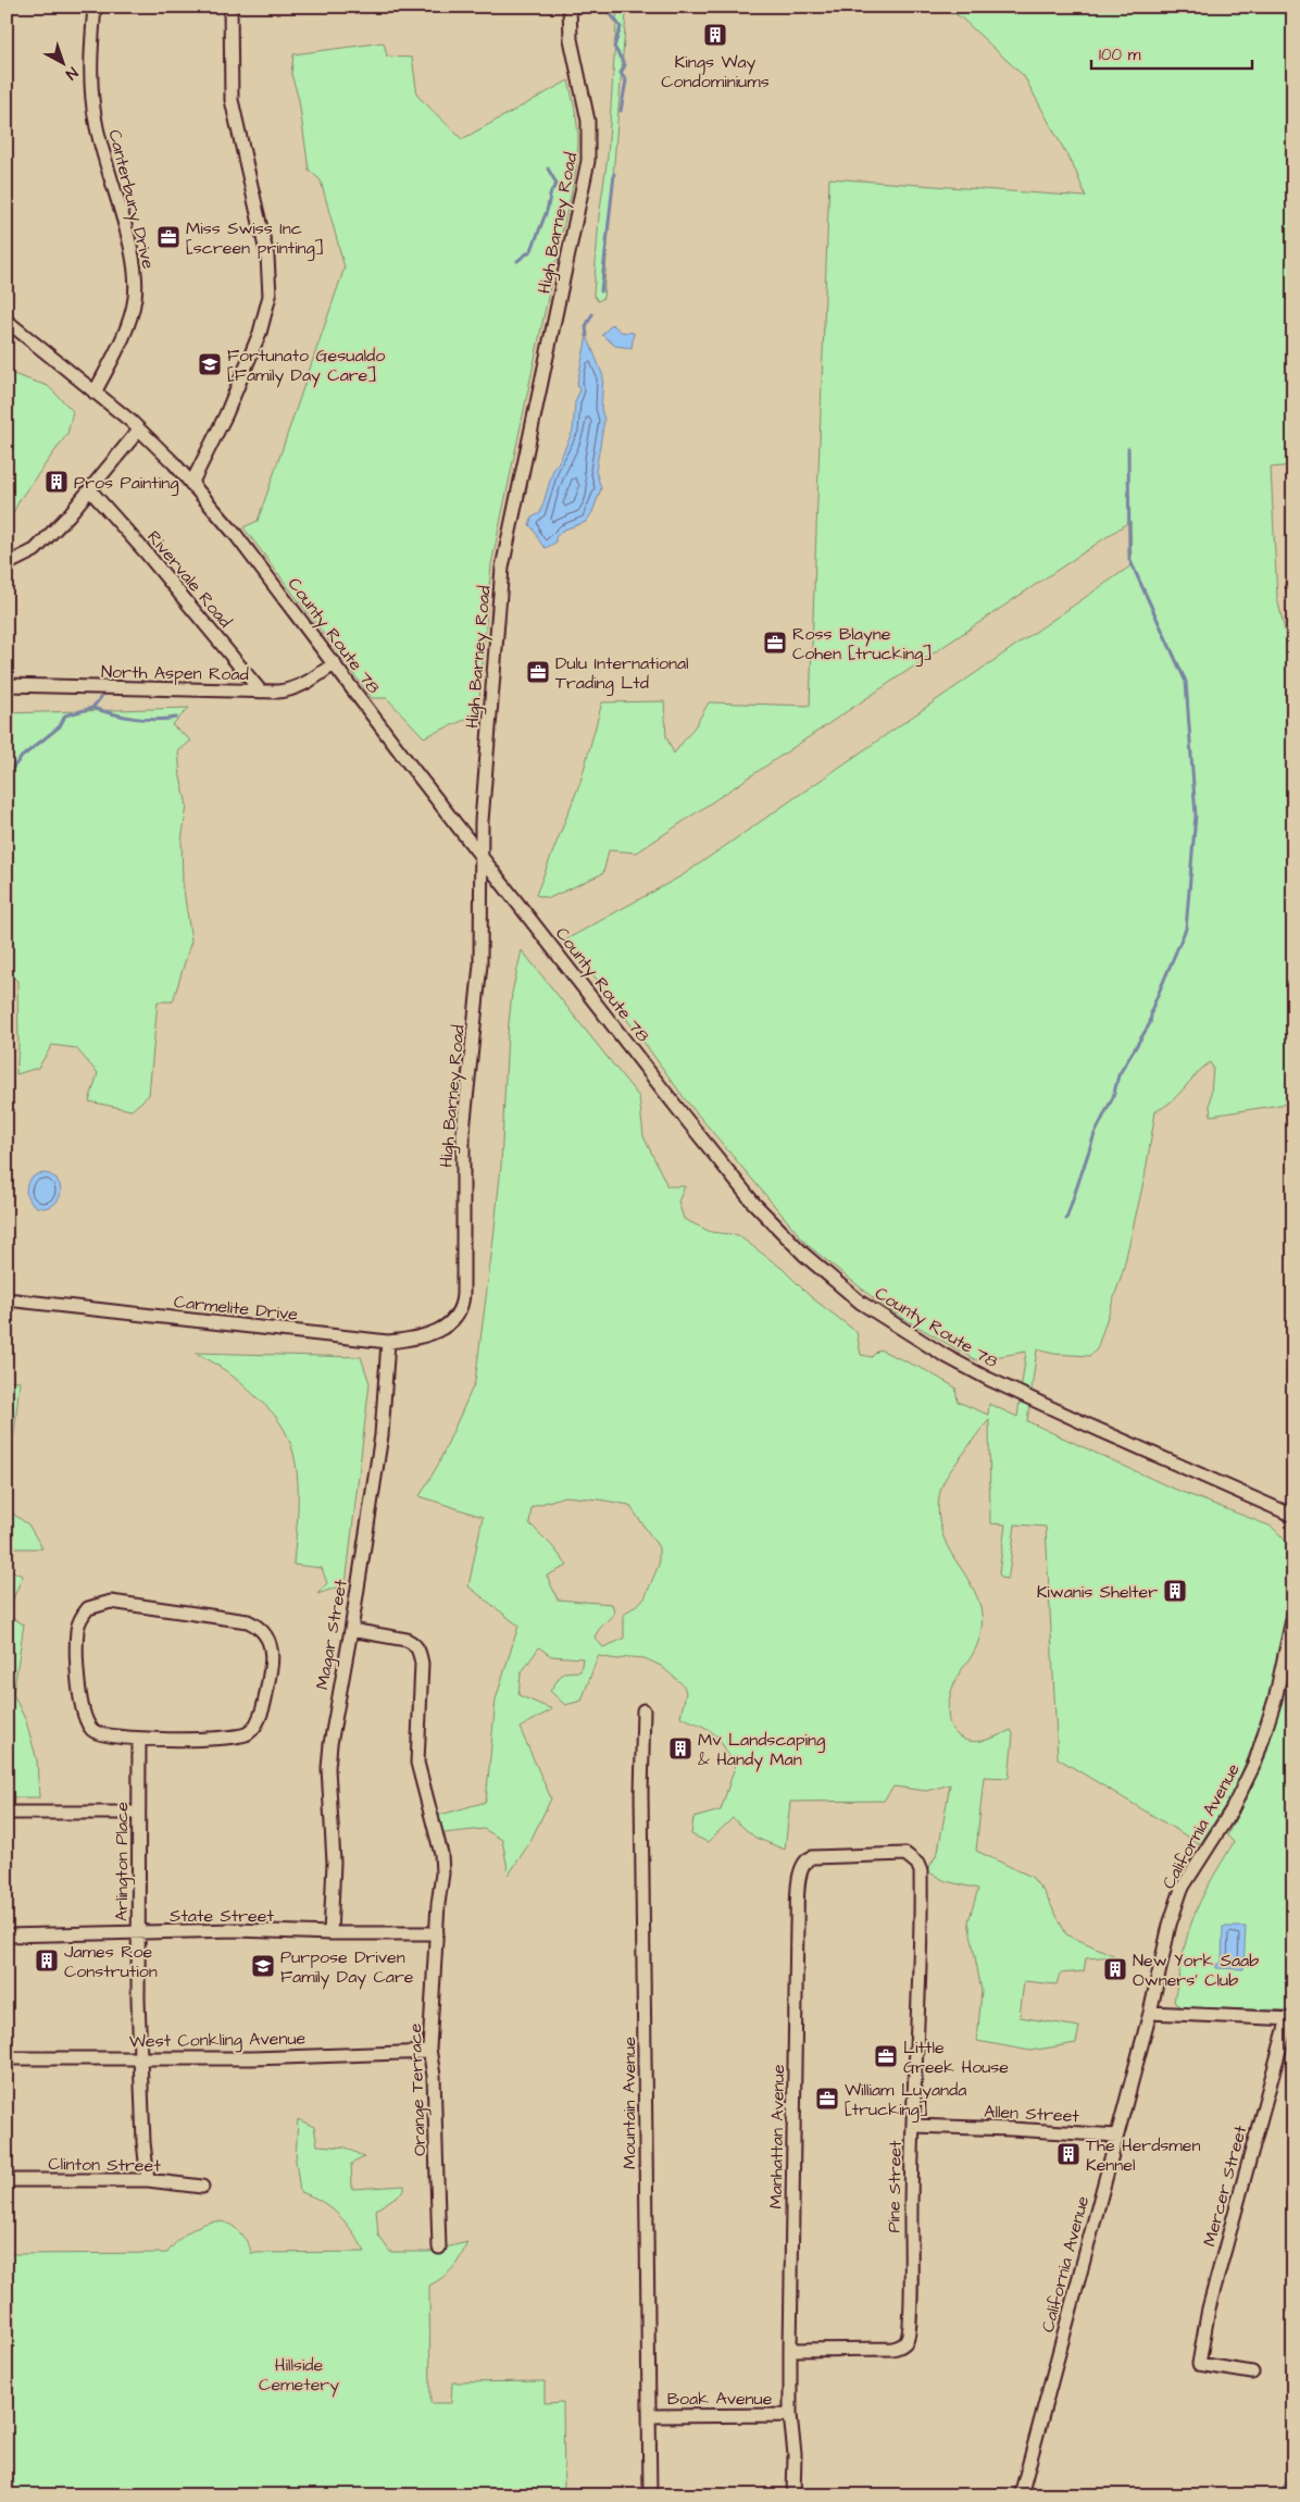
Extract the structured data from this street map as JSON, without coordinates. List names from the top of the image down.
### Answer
{
  "streets": {
    "street": [
      "Canterbury Drive",
      "High Barney Road",
      "Rivervale Road",
      "County Route 78",
      "North Aspen Road",
      "Carmelite Drive",
      "Magar Street",
      "California Avenue",
      "Arlington Place",
      "State Street",
      "West Conkling Avenue",
      "Orange Terrace",
      "Mountain Avenue",
      "Allen Street",
      "Manhattan Avenue",
      "Clinton Street",
      "Mercer Street",
      "Pine Street",
      "Boak Avenue"
    ]
  },
  "crossings": [
    ["Canterbury Drive", "County Route 78"],
    ["High Barney Road", "County Route 78"],
    ["High Barney Road", "Carmelite Drive"],
    ["Rivervale Road", "North Aspen Road"],
    ["County Route 78", "North Aspen Road"],
    ["Carmelite Drive", "Magar Street"],
    ["Magar Street", "State Street"],
    ["Magar Street", "Orange Terrace"],
    ["California Avenue", "Allen Street"],
    ["Arlington Place", "State Street"],
    ["Arlington Place", "West Conkling Avenue"],
    ["Arlington Place", "Clinton Street"],
    ["State Street", "Orange Terrace"],
    ["West Conkling Avenue", "Orange Terrace"],
    ["Mountain Avenue", "Boak Avenue"],
    ["Allen Street", "Pine Street"],
    ["Manhattan Avenue", "Pine Street"],
    ["Manhattan Avenue", "Boak Avenue"]
  ],
  "parks": ["Hillside Cemetery"],
  "places": {
    "building": [
      "Kings Way Condominiums",
      "Pros Painting",
      "Kiwanis Shelter",
      "Mv Landscaping & Handy Man",
      "James Roe Constrution",
      "New York Saab Owners’ Club",
      "The Herdsmen Kennel"
    ],
    "office": [
      "Miss Swiss Inc [screen printing]",
      "Ross Blayne Cohen [trucking]",
      "Dulu International Trading Ltd",
      "Little Greek House",
      "William Luyanda [trucking]"
    ],
    "school or university": ["Fortunato Gesualdo [Family Day Care]", "Purpose Driven Family Day Care"]
  },
  "scale_bar": "100 m",
  "north": "bottom right"
}
